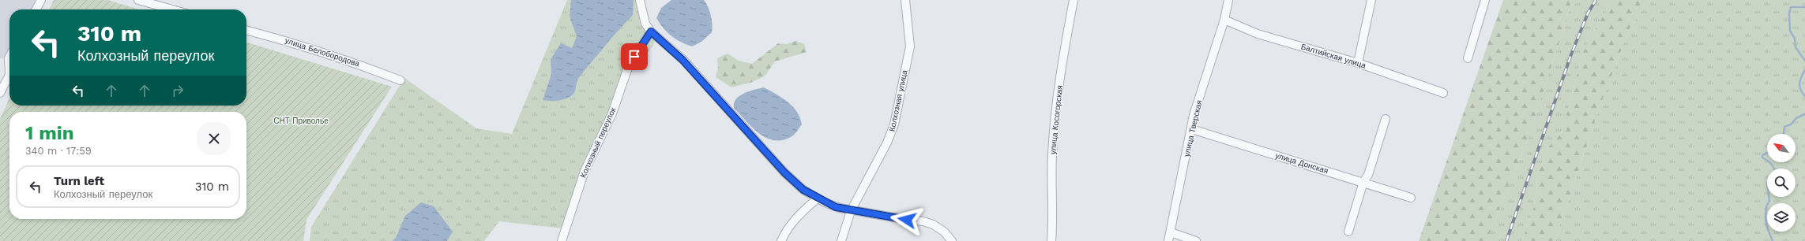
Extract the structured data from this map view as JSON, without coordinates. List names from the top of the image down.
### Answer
{
  "streets": {
    "street": [
      "улица Белобородова",
      "Балтийская улица",
      "Колхозная улица",
      "улица Косогорская",
      "улица Тверская",
      "Колхозный переулок",
      "улица Донская"
    ]
  },
  "crossings": [
    ["Балтийская улица", "улица Тверская"],
    ["улица Тверская", "улица Донская"]
  ],
  "parks": ["СНТ Приволье"],
  "north": "top left",
  "page": {
    "turn": ["310 m", "Колхозный переулок"],
    "heading": ["1 min", "340 m · 17:59"],
    "list": [
      {
        "name": "Turn left",
        "note": "Колхозный переулок",
        "value": "310 m"
      }
    ]
  }
}
